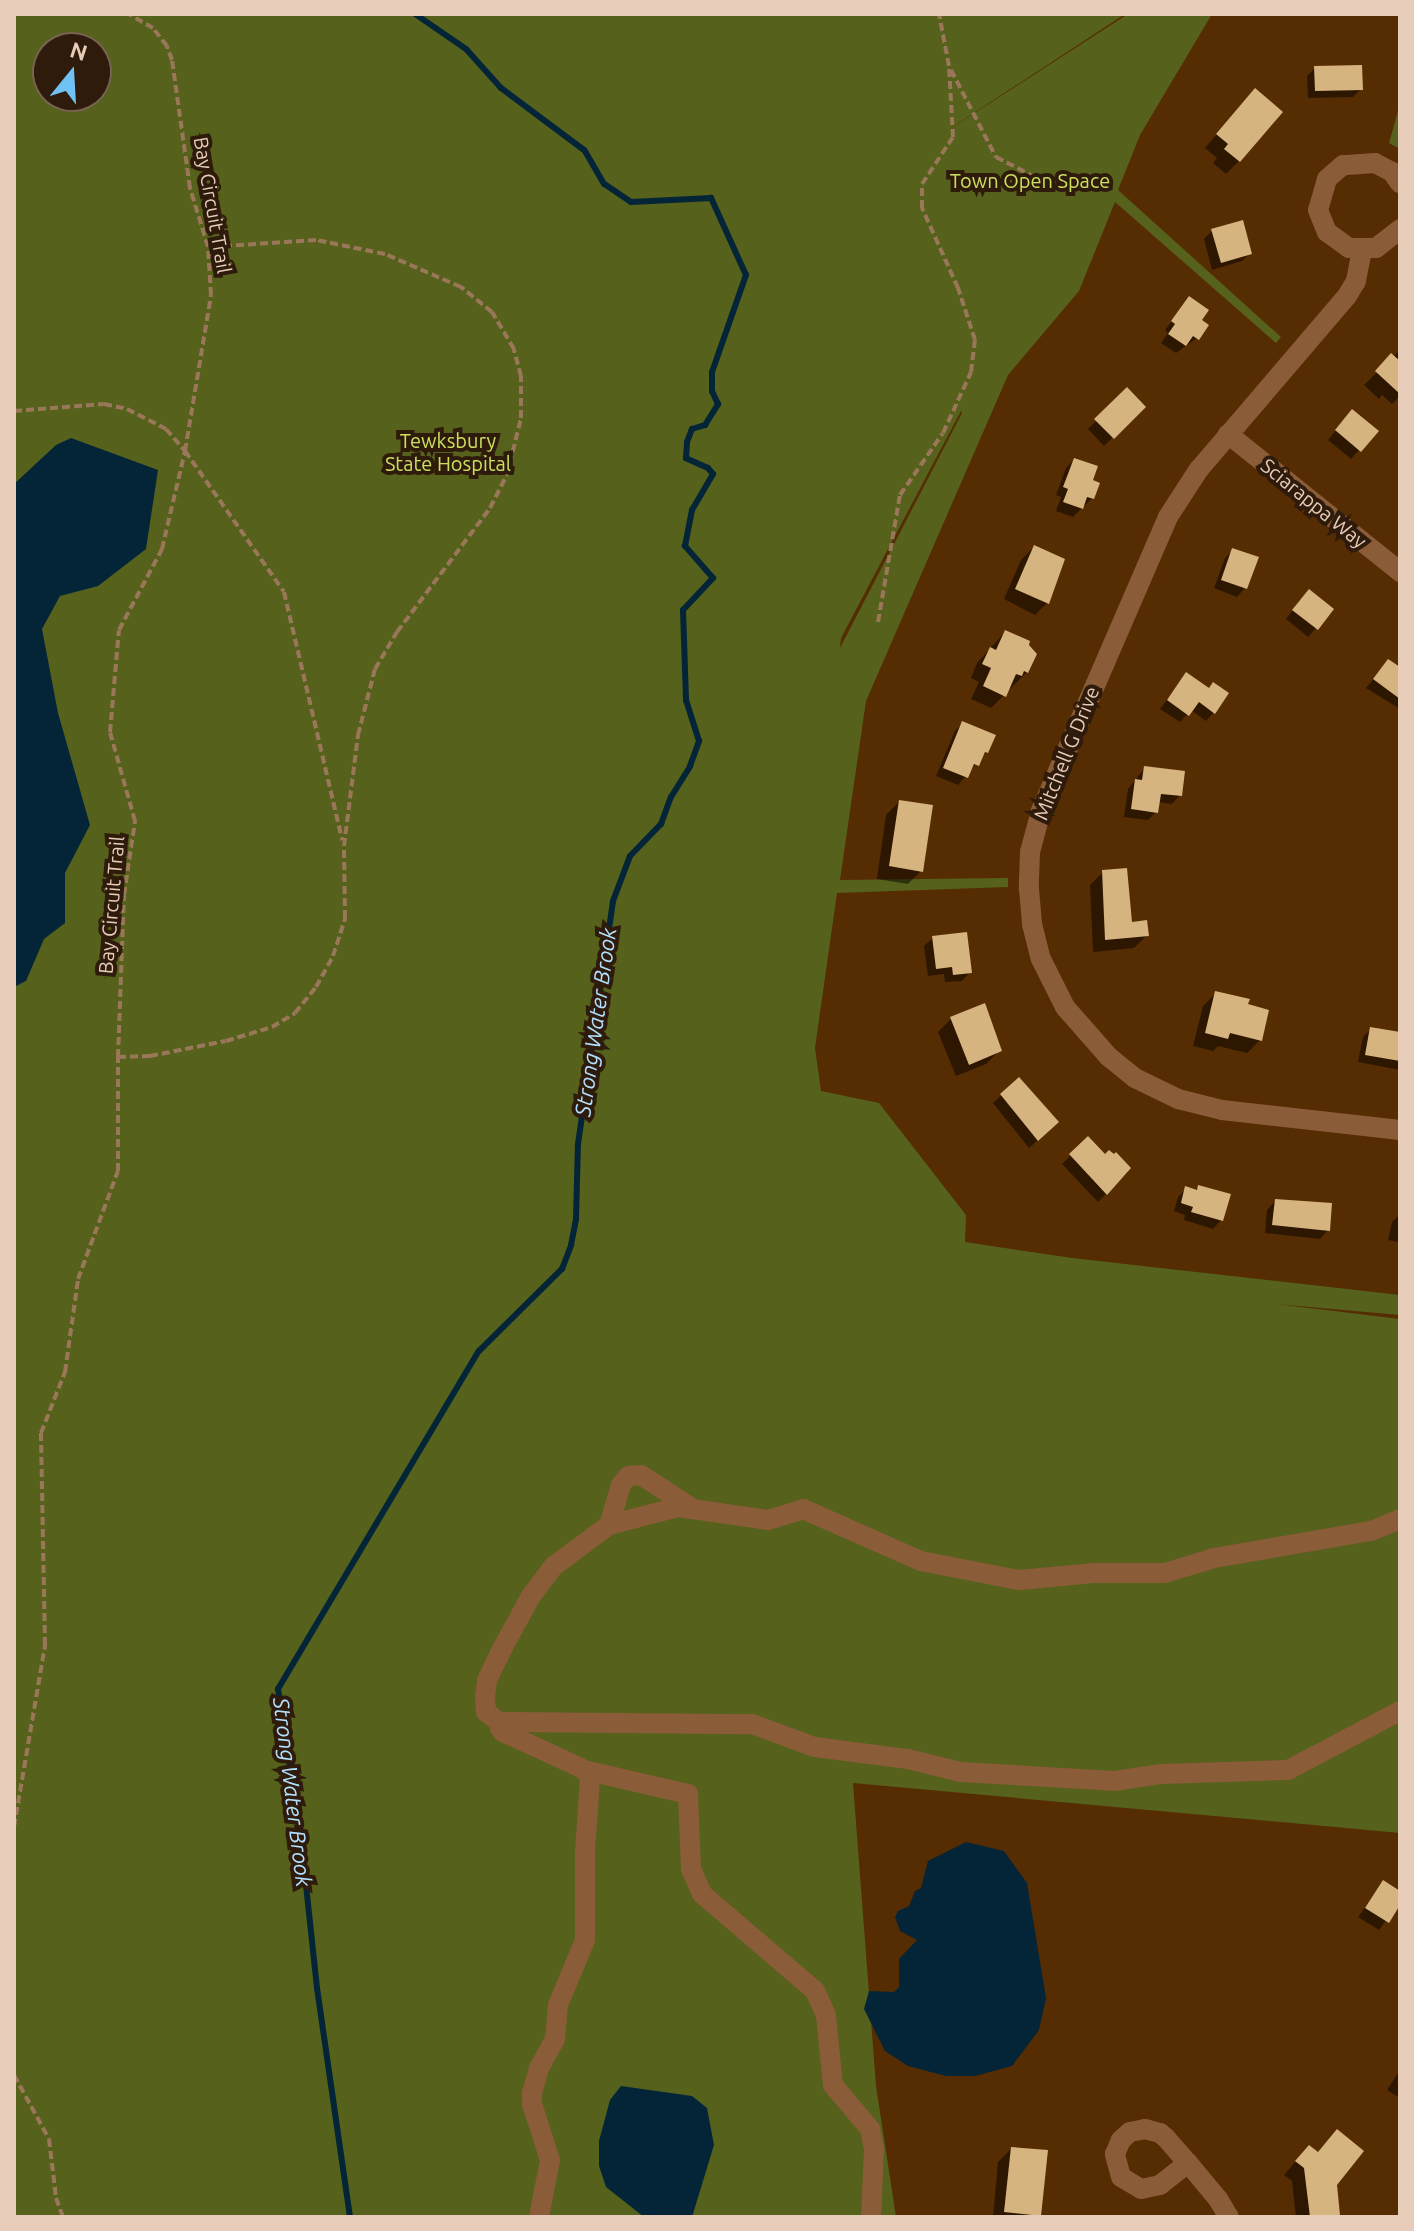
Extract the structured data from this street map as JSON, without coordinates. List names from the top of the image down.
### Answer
{
  "streets": {
    "street": ["Sciarappa Way", "Mitchell G Drive"],
    "path": ["Bay Circuit Trail"]
  },
  "crossings": [
    ["Sciarappa Way", "Mitchell G Drive"]
  ],
  "water": ["Strong Water Brook"],
  "parks": ["Town Open Space", "Tewksbury State Hospital"],
  "north": "top"
}
